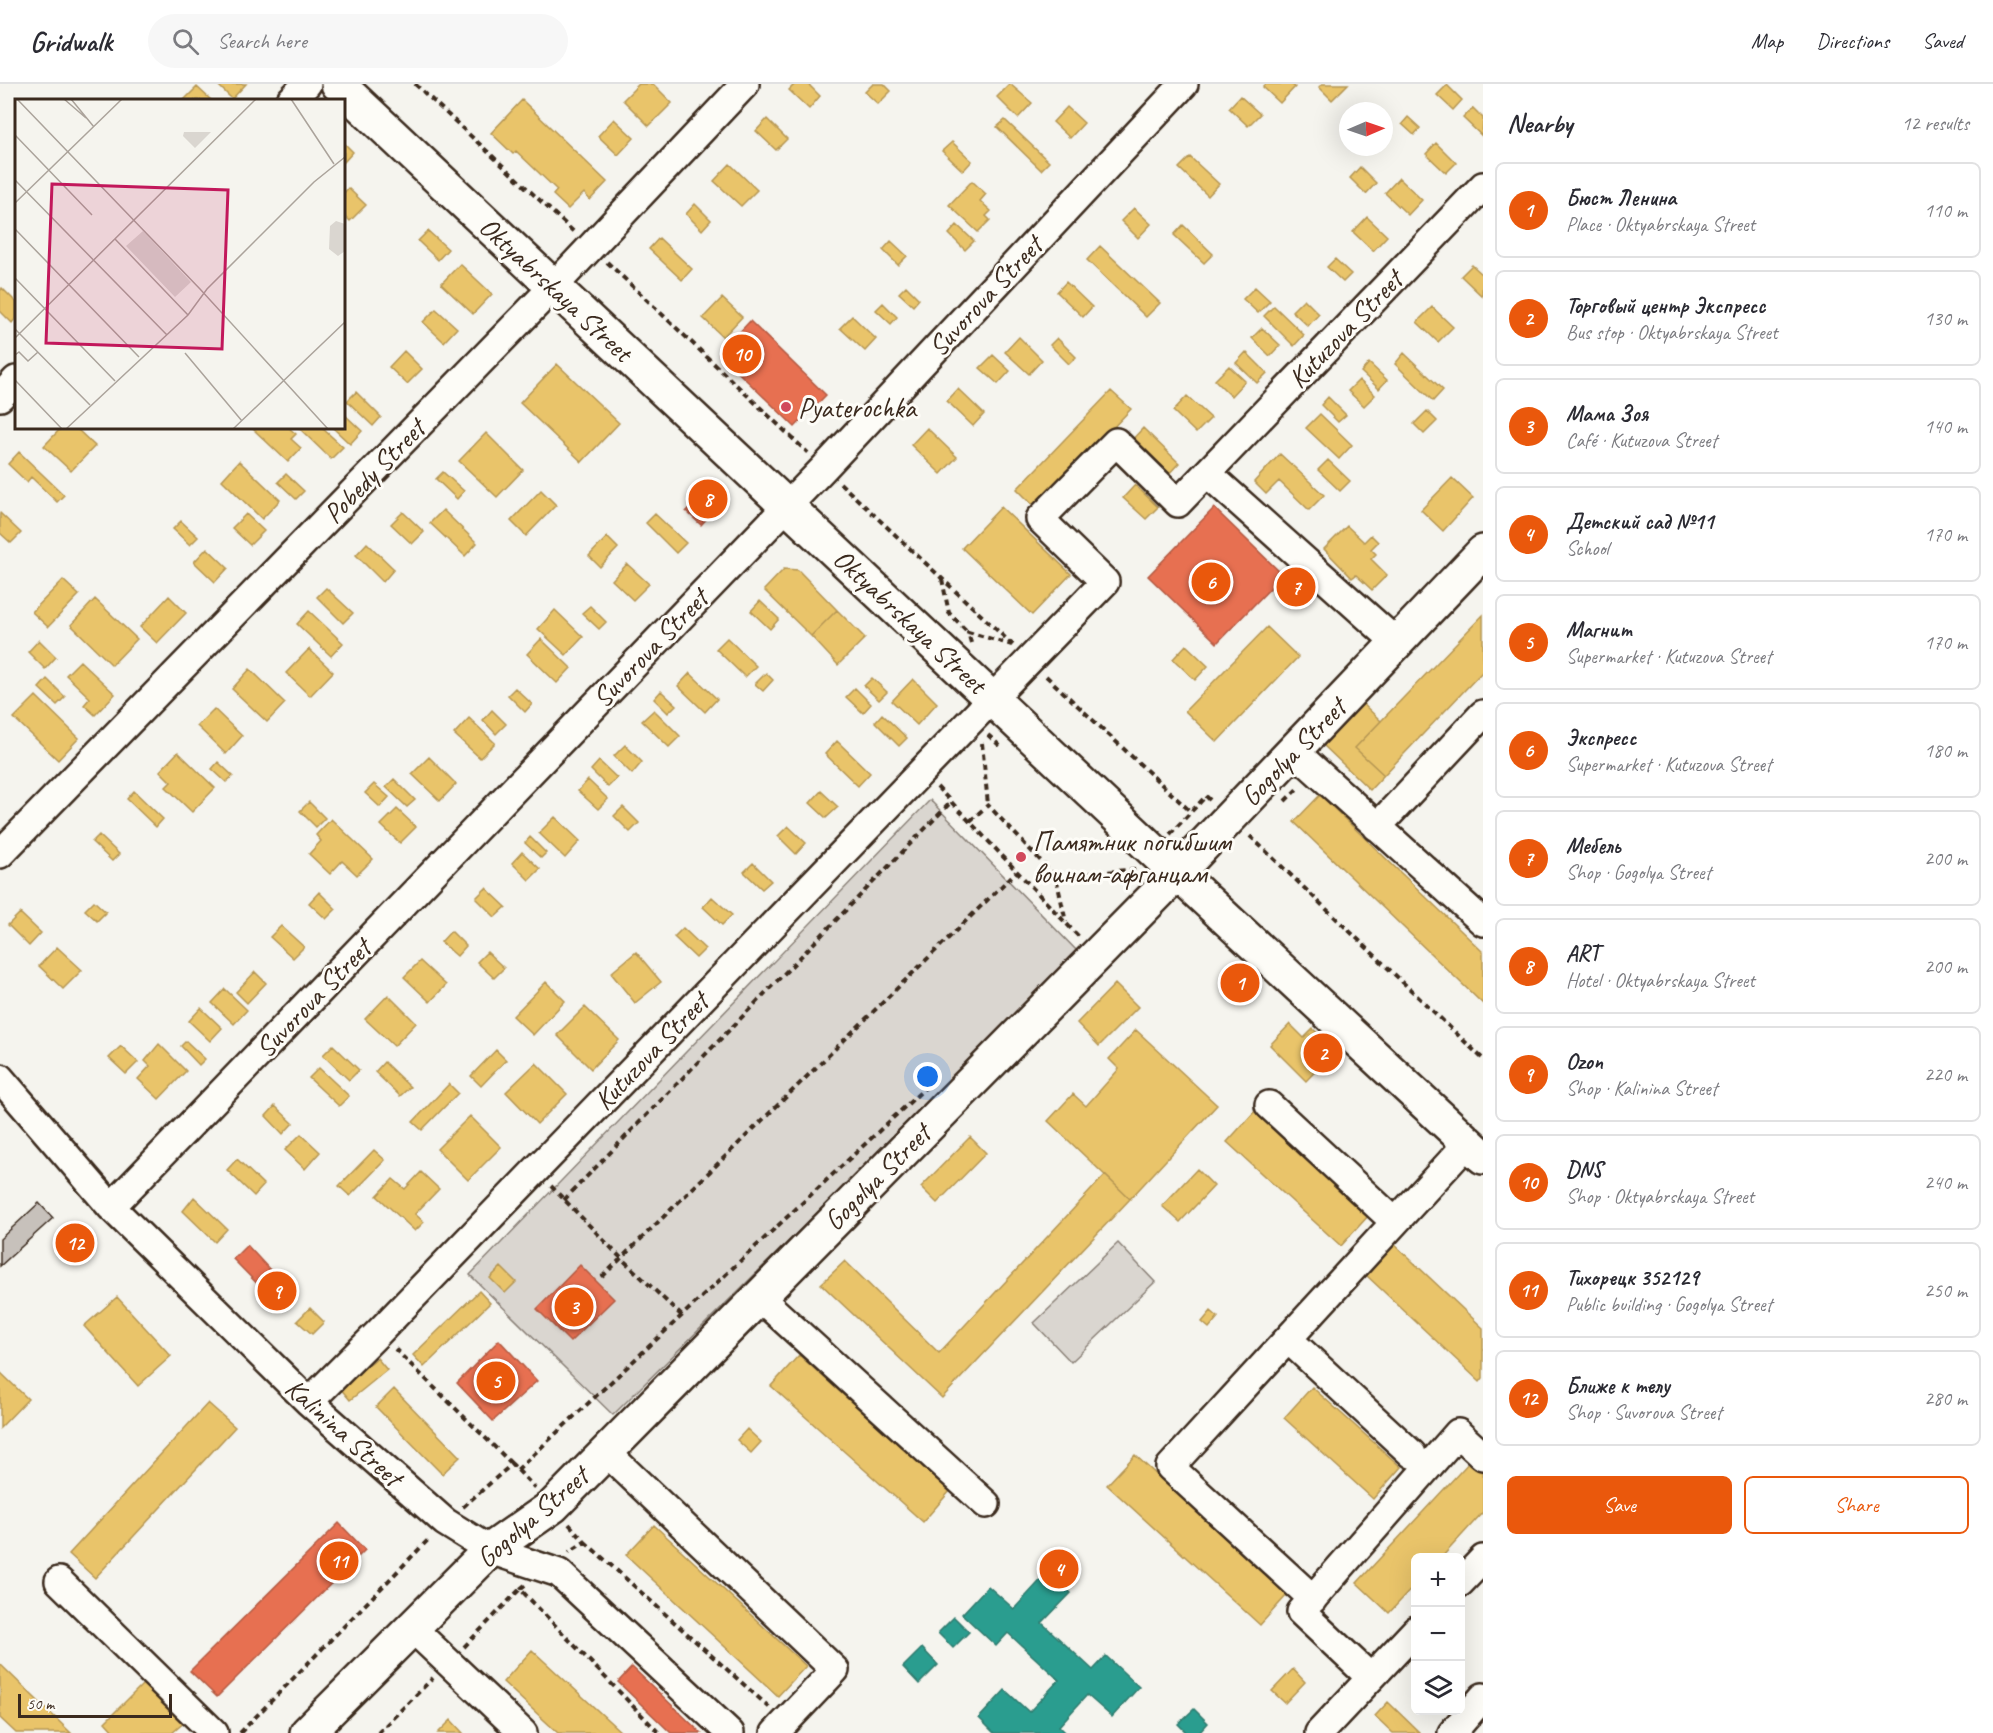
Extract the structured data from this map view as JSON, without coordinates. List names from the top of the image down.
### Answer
{
  "streets": {
    "main road": ["Oktyabrskaya Street", "Gogolya Street"],
    "street": [
      "Suvorova Street",
      "Kutuzova Street",
      "Pobedy Street",
      "Kalinina Street"
    ]
  },
  "crossings": [
    ["Oktyabrskaya Street", "Suvorova Street"],
    ["Oktyabrskaya Street", "Kutuzova Street"],
    ["Oktyabrskaya Street", "Pobedy Street"],
    ["Oktyabrskaya Street", "Gogolya Street"],
    ["Suvorova Street", "Kalinina Street"],
    ["Kutuzova Street", "Kalinina Street"],
    ["Gogolya Street", "Kalinina Street"]
  ],
  "places": ["Pyaterochka", "Памятник погибшим воинам-афганцам"],
  "scale_bar": "50 m",
  "north": "right",
  "page": {
    "header": "Gridwalk",
    "search": "Search here",
    "nav": ["Map", "Directions", "Saved"],
    "heading": ["Nearby", "12 results"],
    "list": [
      {
        "mark": "1",
        "name": "Бюст Ленина",
        "note": "Place · Oktyabrskaya Street",
        "value": "110 m"
      },
      {
        "mark": "2",
        "name": "Торговый центр Экспресс",
        "note": "Bus stop · Oktyabrskaya Street",
        "value": "130 m"
      },
      {
        "mark": "3",
        "name": "Мама Зоя",
        "note": "Café · Kutuzova Street",
        "value": "140 m"
      },
      {
        "mark": "4",
        "name": "Детский сад №11",
        "note": "School",
        "value": "170 m"
      },
      {
        "mark": "5",
        "name": "Магнит",
        "note": "Supermarket · Kutuzova Street",
        "value": "170 m"
      },
      {
        "mark": "6",
        "name": "Экспресс",
        "note": "Supermarket · Kutuzova Street",
        "value": "180 m"
      },
      {
        "mark": "7",
        "name": "Мебель",
        "note": "Shop · Gogolya Street",
        "value": "200 m"
      },
      {
        "mark": "8",
        "name": "ART",
        "note": "Hotel · Oktyabrskaya Street",
        "value": "200 m"
      },
      {
        "mark": "9",
        "name": "Ozon",
        "note": "Shop · Kalinina Street",
        "value": "220 m"
      },
      {
        "mark": "10",
        "name": "DNS",
        "note": "Shop · Oktyabrskaya Street",
        "value": "240 m"
      },
      {
        "mark": "11",
        "name": "Тихорецк 352129",
        "note": "Public building · Gogolya Street",
        "value": "250 m"
      },
      {
        "mark": "12",
        "name": "Ближе к телу",
        "note": "Shop · Suvorova Street",
        "value": "280 m"
      }
    ],
    "pins": [
      "10",
      "8",
      "6",
      "7",
      "1",
      "2",
      "12",
      "9",
      "3",
      "5",
      "11",
      "4"
    ],
    "buttons": ["Save", "Share"],
    "map_buttons": ["+", "−"],
    "scale": "50 m"
  }
}
